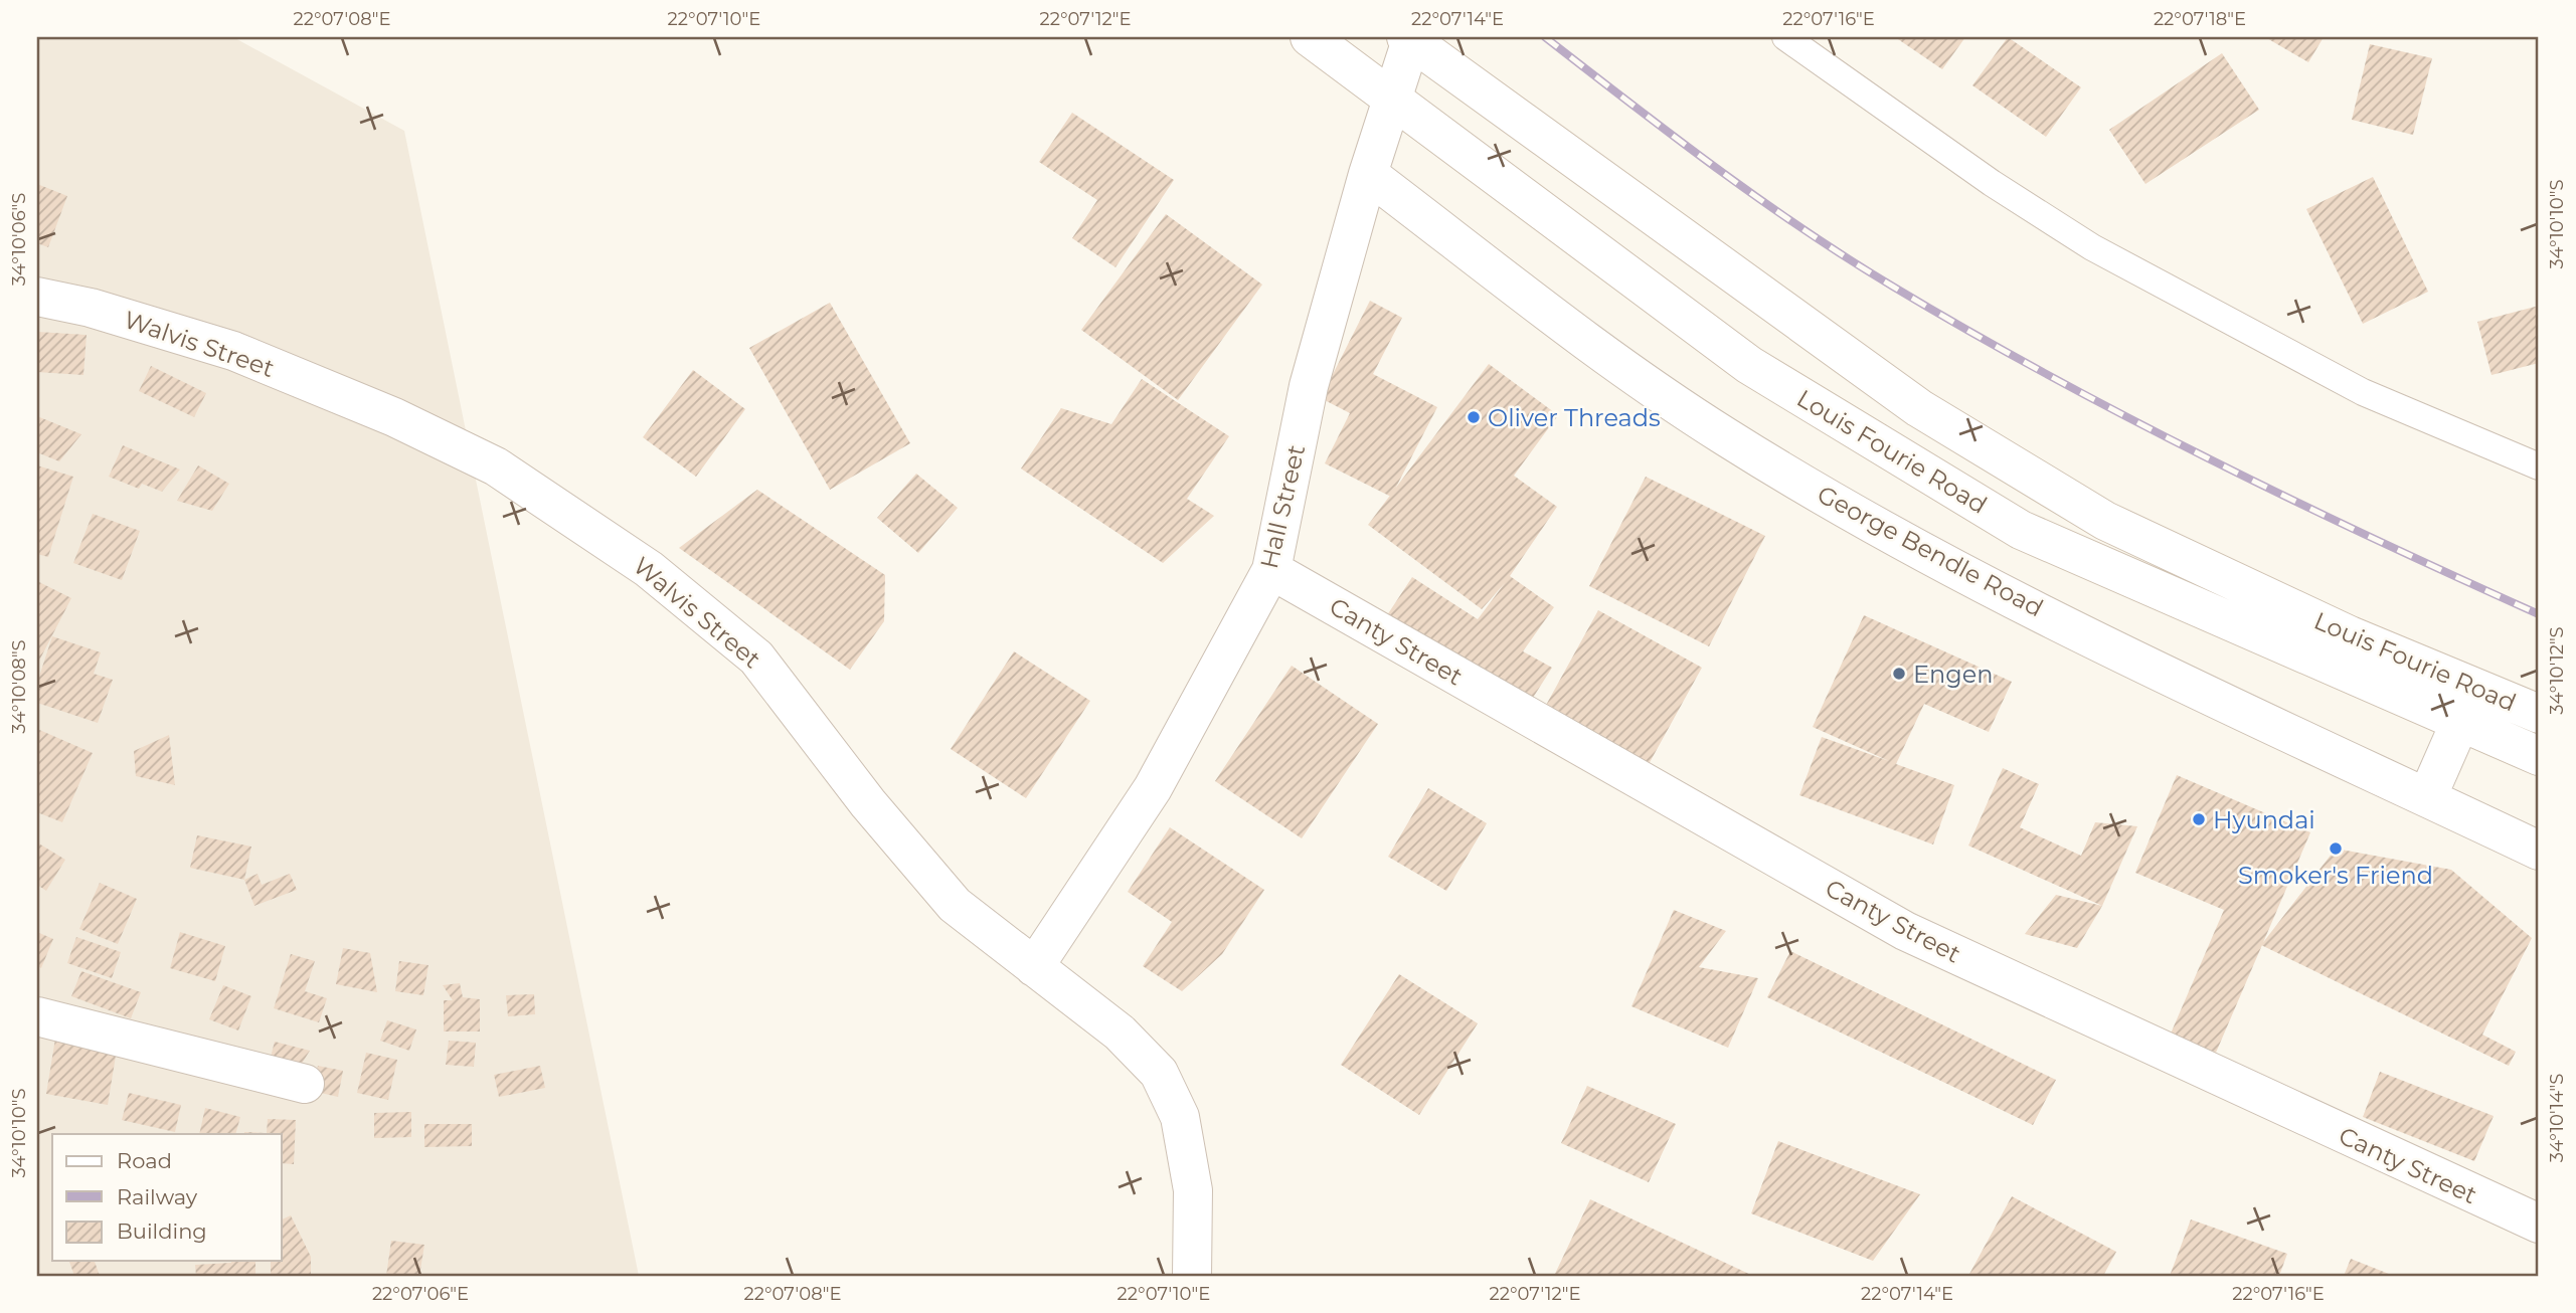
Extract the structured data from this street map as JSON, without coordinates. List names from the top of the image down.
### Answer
{
  "streets": {
    "street": [
      "Walvis Street",
      "Louis Fourie Road",
      "Hall Street",
      "George Bendle Road",
      "Canty Street"
    ]
  },
  "crossings": [
    ["Walvis Street", "Hall Street"],
    ["Louis Fourie Road", "Hall Street"],
    ["Hall Street", "George Bendle Road"],
    ["Hall Street", "Canty Street"]
  ],
  "places": [
    "Oliver Threads",
    "Engen",
    "Hyundai",
    "Smoker's Friend"
  ],
  "legend": ["Road", "Railway", "Building"],
  "coordinates": [
    "22°07'08\"E",
    "22°07'10\"E",
    "22°07'12\"E",
    "22°07'14\"E",
    "22°07'16\"E",
    "22°07'18\"E",
    "34°10'10\"S",
    "34°10'06\"S",
    "34°10'12\"S",
    "34°10'08\"S",
    "34°10'14\"S",
    "22°07'06\"E"
  ]
}
